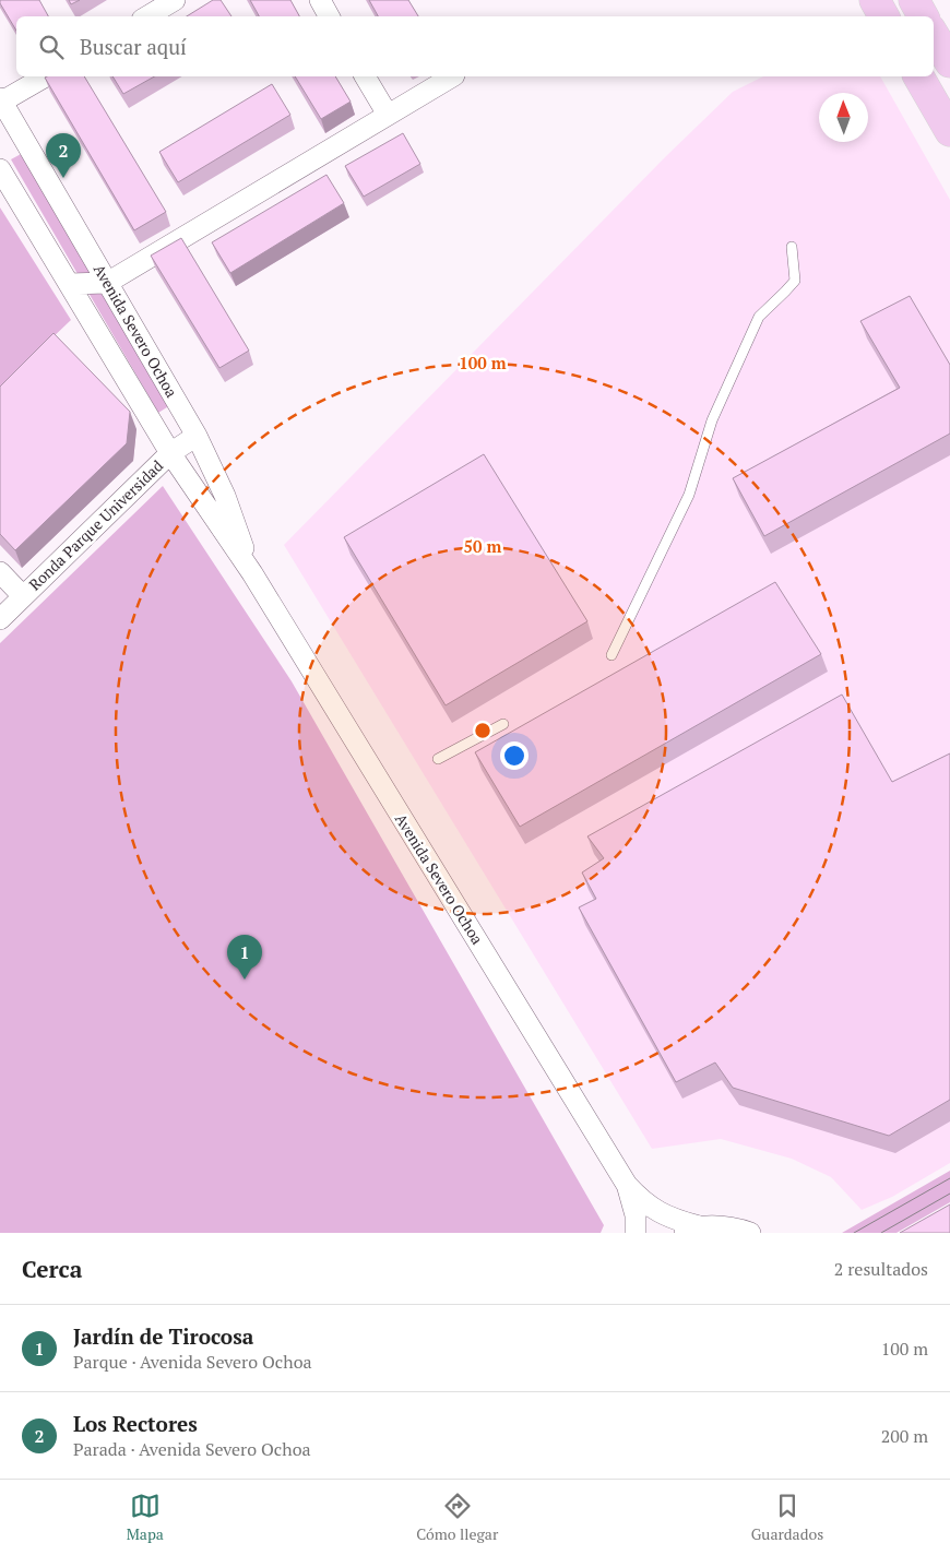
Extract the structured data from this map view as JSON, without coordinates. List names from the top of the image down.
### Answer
{
  "streets": {
    "street": ["Avenida Severo Ochoa", "Ronda Parque Universidad"]
  },
  "crossings": [
    ["Avenida Severo Ochoa", "Ronda Parque Universidad"]
  ],
  "north": "top",
  "page": {
    "search": "Buscar aquí",
    "pins": ["2", "1"],
    "heading": ["Cerca", "2 resultados"],
    "list": [
      {
        "mark": "1",
        "name": "Jardín de Tirocosa",
        "note": "Parque · Avenida Severo Ochoa",
        "value": "100 m"
      },
      {
        "mark": "2",
        "name": "Los Rectores",
        "note": "Parada · Avenida Severo Ochoa",
        "value": "200 m"
      }
    ],
    "nav": ["Mapa", "Cómo llegar", "Guardados"]
  },
  "rings": ["100 m", "50 m"]
}
